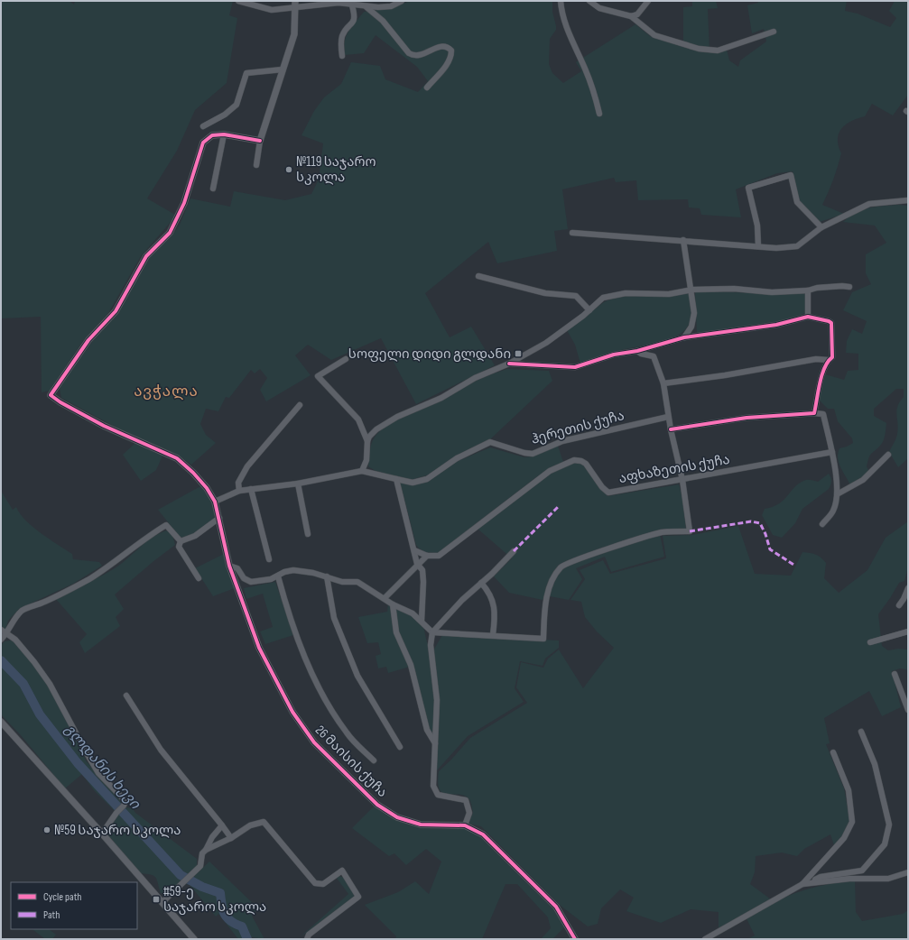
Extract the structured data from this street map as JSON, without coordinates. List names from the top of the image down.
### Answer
{
  "streets": {
    "street": ["ჰერეთის ქუჩა", "აფხაზეთის ქუჩა", "26 მაისის ქუჩა"]
  },
  "districts": ["ავჭალა"],
  "water": ["გლდანის ხევი"],
  "places": {
    "other": ["№119 საჯარო სკოლა", "№59 საჯარო სკოლა"],
    "transit": ["სოფელი დიდი გლდანი", "#59-ე საჯარო სკოლა"]
  },
  "legend": ["Cycle path", "Path"]
}
